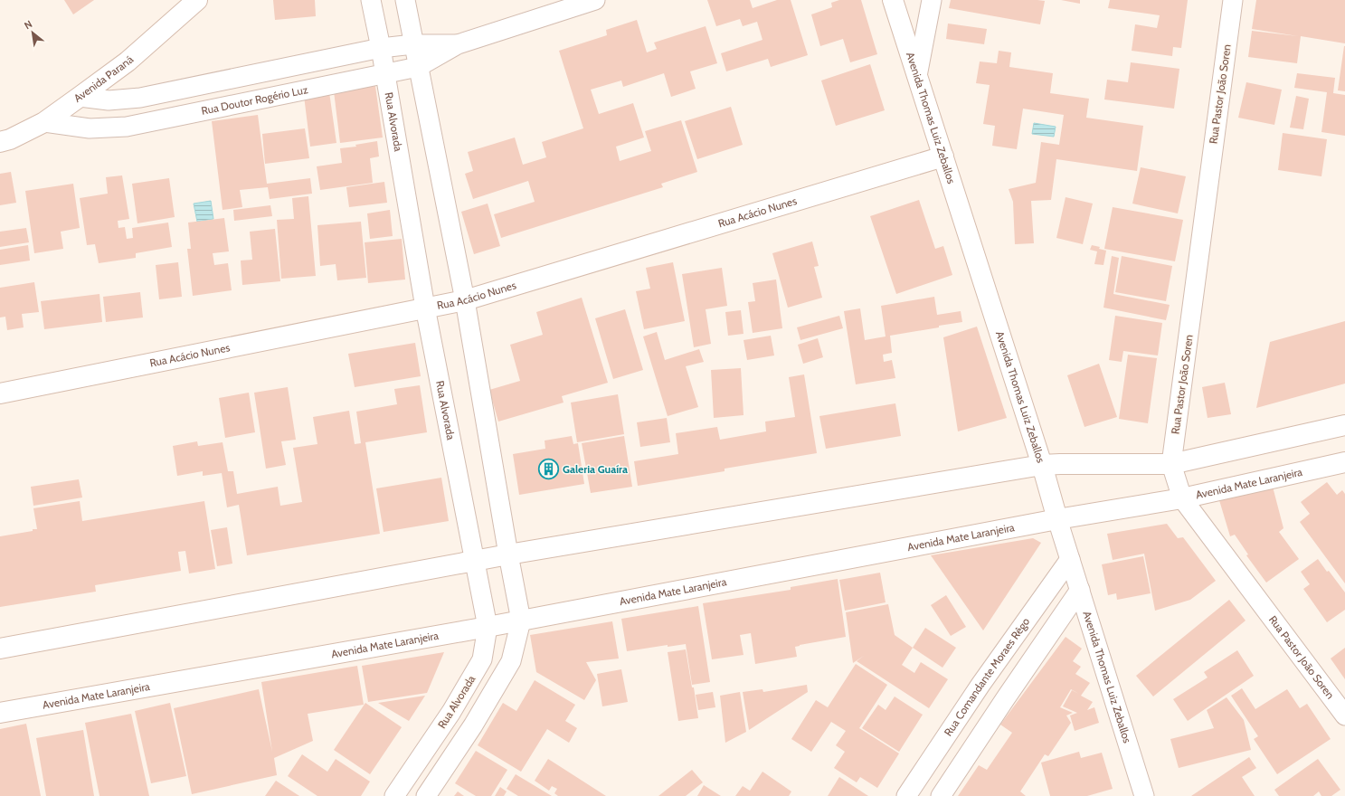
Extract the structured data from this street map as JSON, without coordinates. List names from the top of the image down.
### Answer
{
  "streets": {
    "main road": [
      "Avenida Paraná",
      "Avenida Thomas Luiz Zeballos",
      "Rua Acácio Nunes",
      "Avenida Mate Laranjeira"
    ],
    "street": [
      "Rua Pastor João Soren",
      "Rua Doutor Rogério Luz",
      "Rua Alvorada",
      "Rua Comandante Moraes Rêgo"
    ]
  },
  "crossings": [
    ["Avenida Paraná", "Rua Doutor Rogério Luz"],
    ["Rua Pastor João Soren", "Avenida Mate Laranjeira"],
    ["Rua Doutor Rogério Luz", "Rua Alvorada"],
    ["Avenida Thomas Luiz Zeballos", "Rua Acácio Nunes"],
    ["Avenida Thomas Luiz Zeballos", "Avenida Mate Laranjeira"],
    ["Avenida Thomas Luiz Zeballos", "Rua Comandante Moraes Rêgo"],
    ["Rua Alvorada", "Rua Acácio Nunes"],
    ["Rua Alvorada", "Avenida Mate Laranjeira"]
  ],
  "places": {
    "building": ["Galeria Guaíra"]
  },
  "north": "top left"
}
